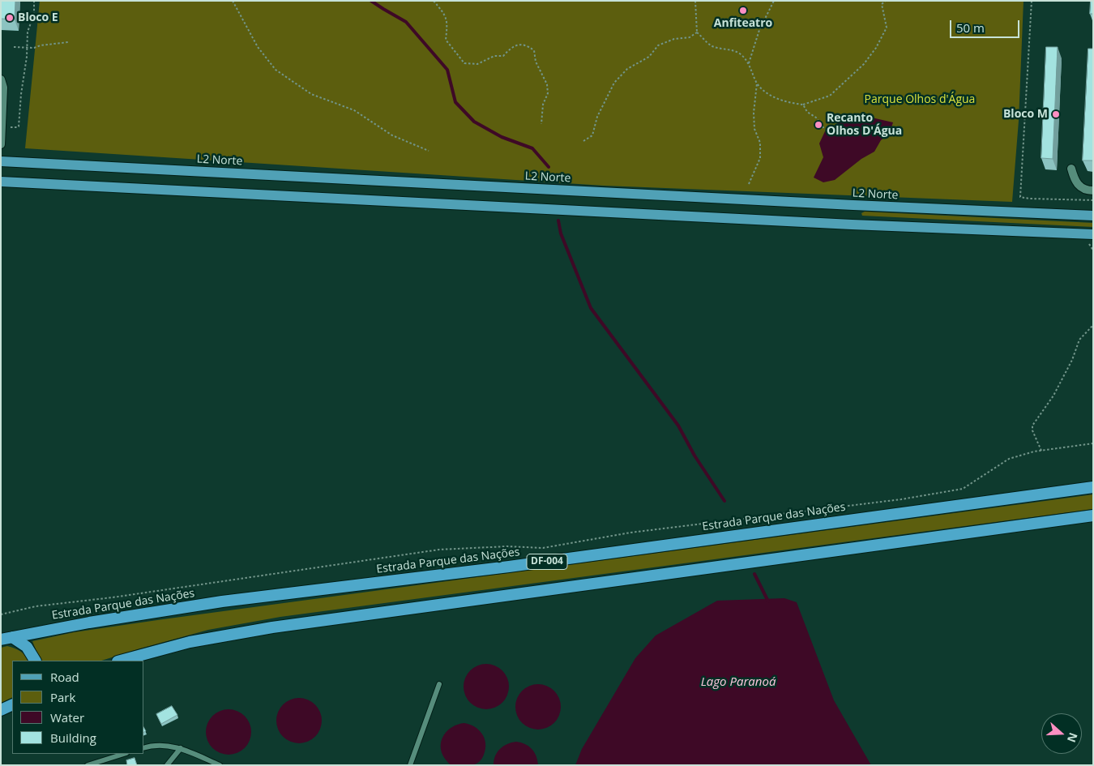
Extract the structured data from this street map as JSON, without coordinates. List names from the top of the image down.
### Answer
{
  "streets": {
    "highway": ["Estrada Parque das Nações", "DF-004"],
    "main road": ["L2 Norte"]
  },
  "water": ["Lago Paranoá"],
  "parks": ["Parque Olhos d'Água"],
  "places": [
    "Anfiteatro",
    "Bloco E",
    "Bloco M",
    "Recanto Olhos D'Água"
  ],
  "legend": [
    "Road",
    "Park",
    "Water",
    "Building"
  ],
  "scale_bar": "50 m",
  "north": "right"
}
